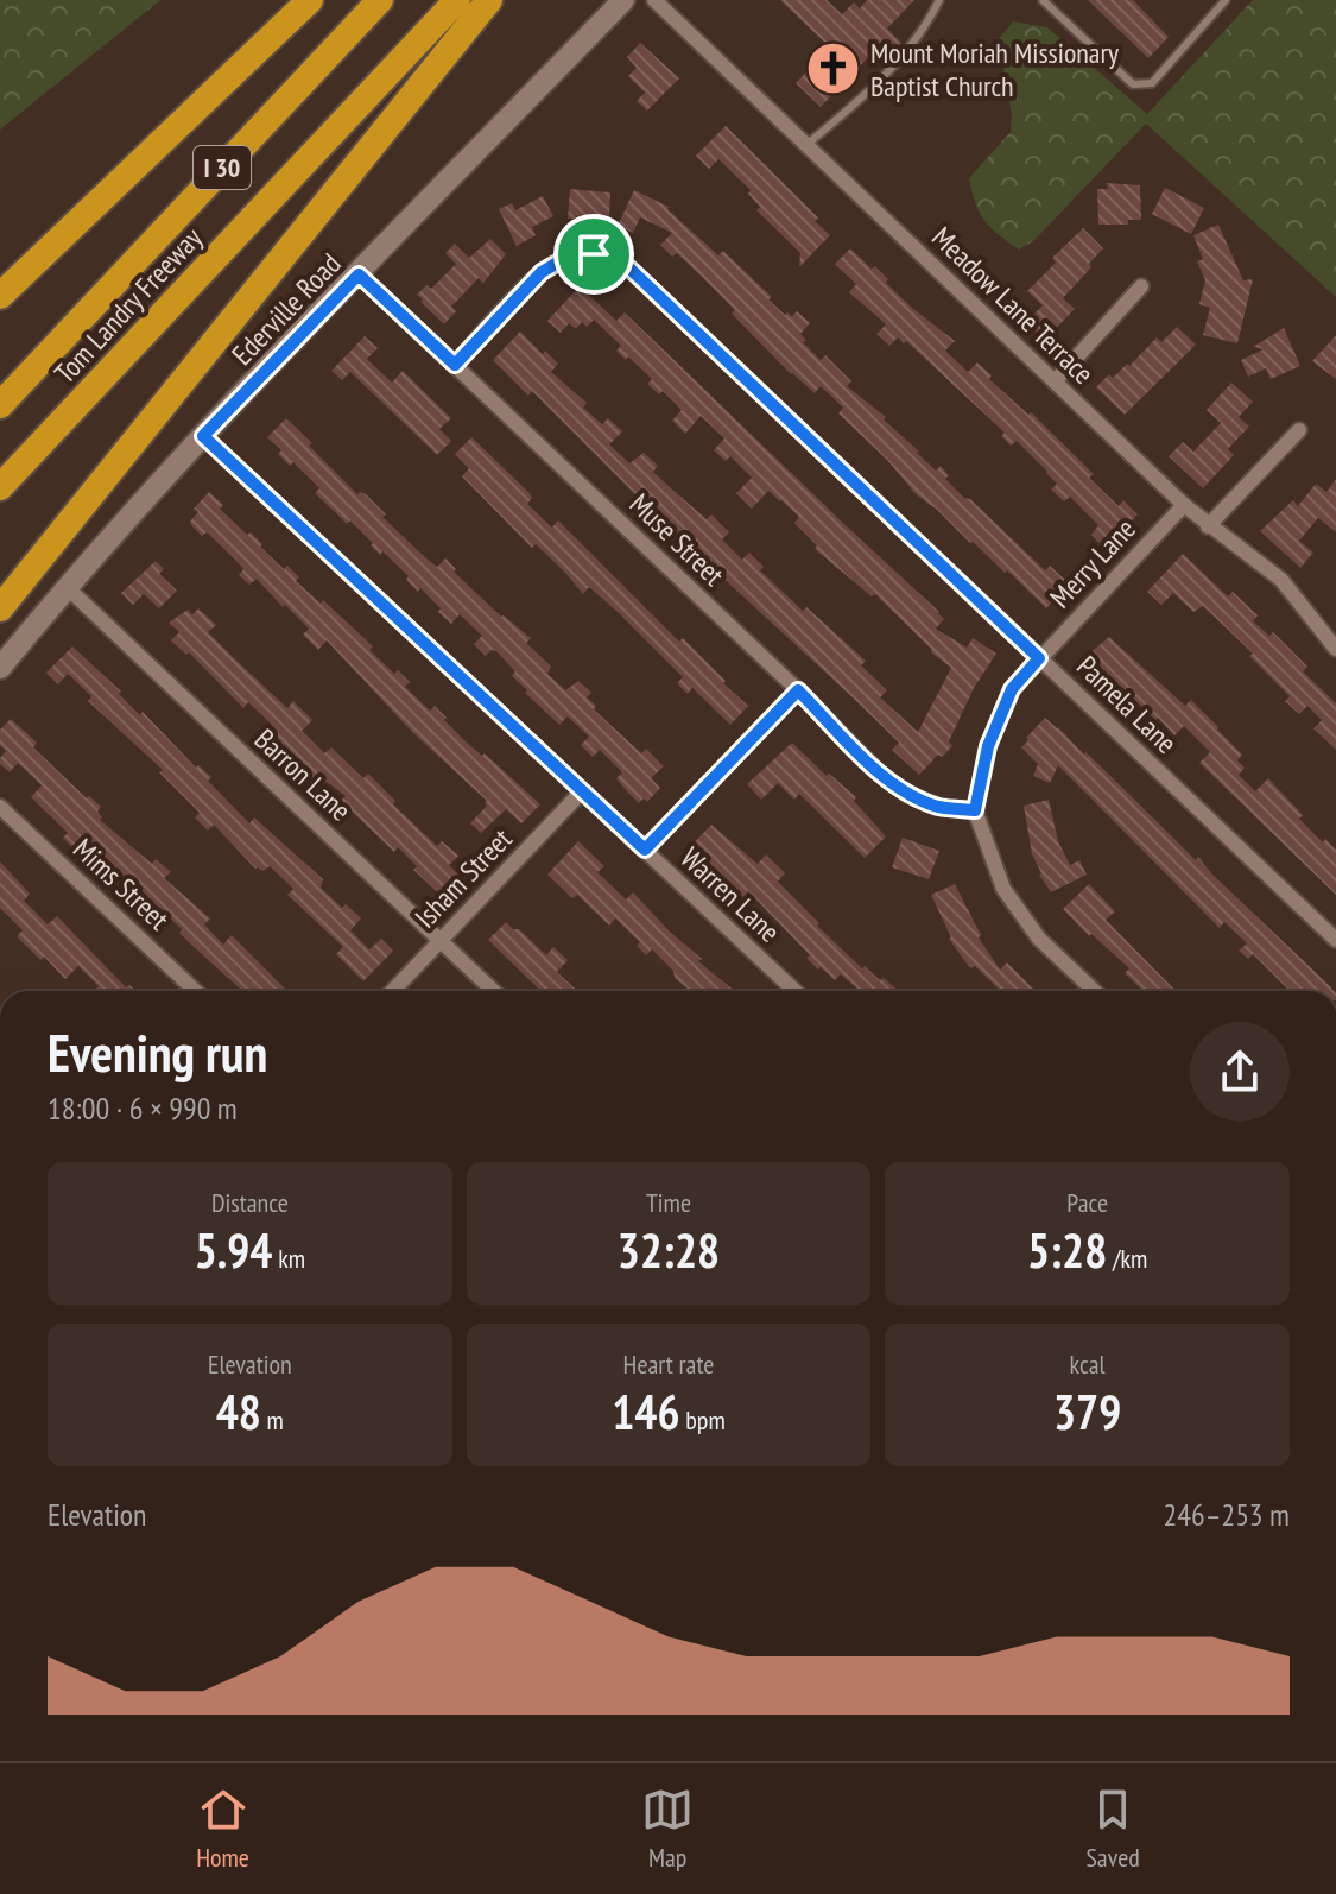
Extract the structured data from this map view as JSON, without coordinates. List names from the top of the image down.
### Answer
{
  "streets": {
    "highway": ["I 30", "Tom Landry Freeway"],
    "street": [
      "Meadow Lane Terrace",
      "Ederville Road",
      "Muse Street",
      "Merry Lane",
      "Pamela Lane",
      "Barron Lane",
      "Isham Street",
      "Mims Street",
      "Warren Lane"
    ]
  },
  "crossings": [
    ["Meadow Lane Terrace", "Merry Lane"],
    ["Ederville Road", "Muse Street"],
    ["Ederville Road", "Barron Lane"],
    ["Ederville Road", "Warren Lane"],
    ["Muse Street", "Pamela Lane"],
    ["Merry Lane", "Pamela Lane"],
    ["Barron Lane", "Isham Street"],
    ["Isham Street", "Warren Lane"]
  ],
  "places": {
    "church": ["Mount Moriah Missionary Baptist Church"]
  },
  "page": {
    "heading": ["Evening run", "18:00 · 6 × 990 m"],
    "stats": [
      ["Distance", "5.94 km"],
      ["Time", "32:28"],
      ["Pace", "5:28 /km"],
      ["Elevation", "48 m"],
      ["Heart rate", "146 bpm"],
      ["kcal", "379"]
    ],
    "chart": ["Elevation", "246–253 m"],
    "tabs": ["Home", "Map", "Saved"]
  }
}
